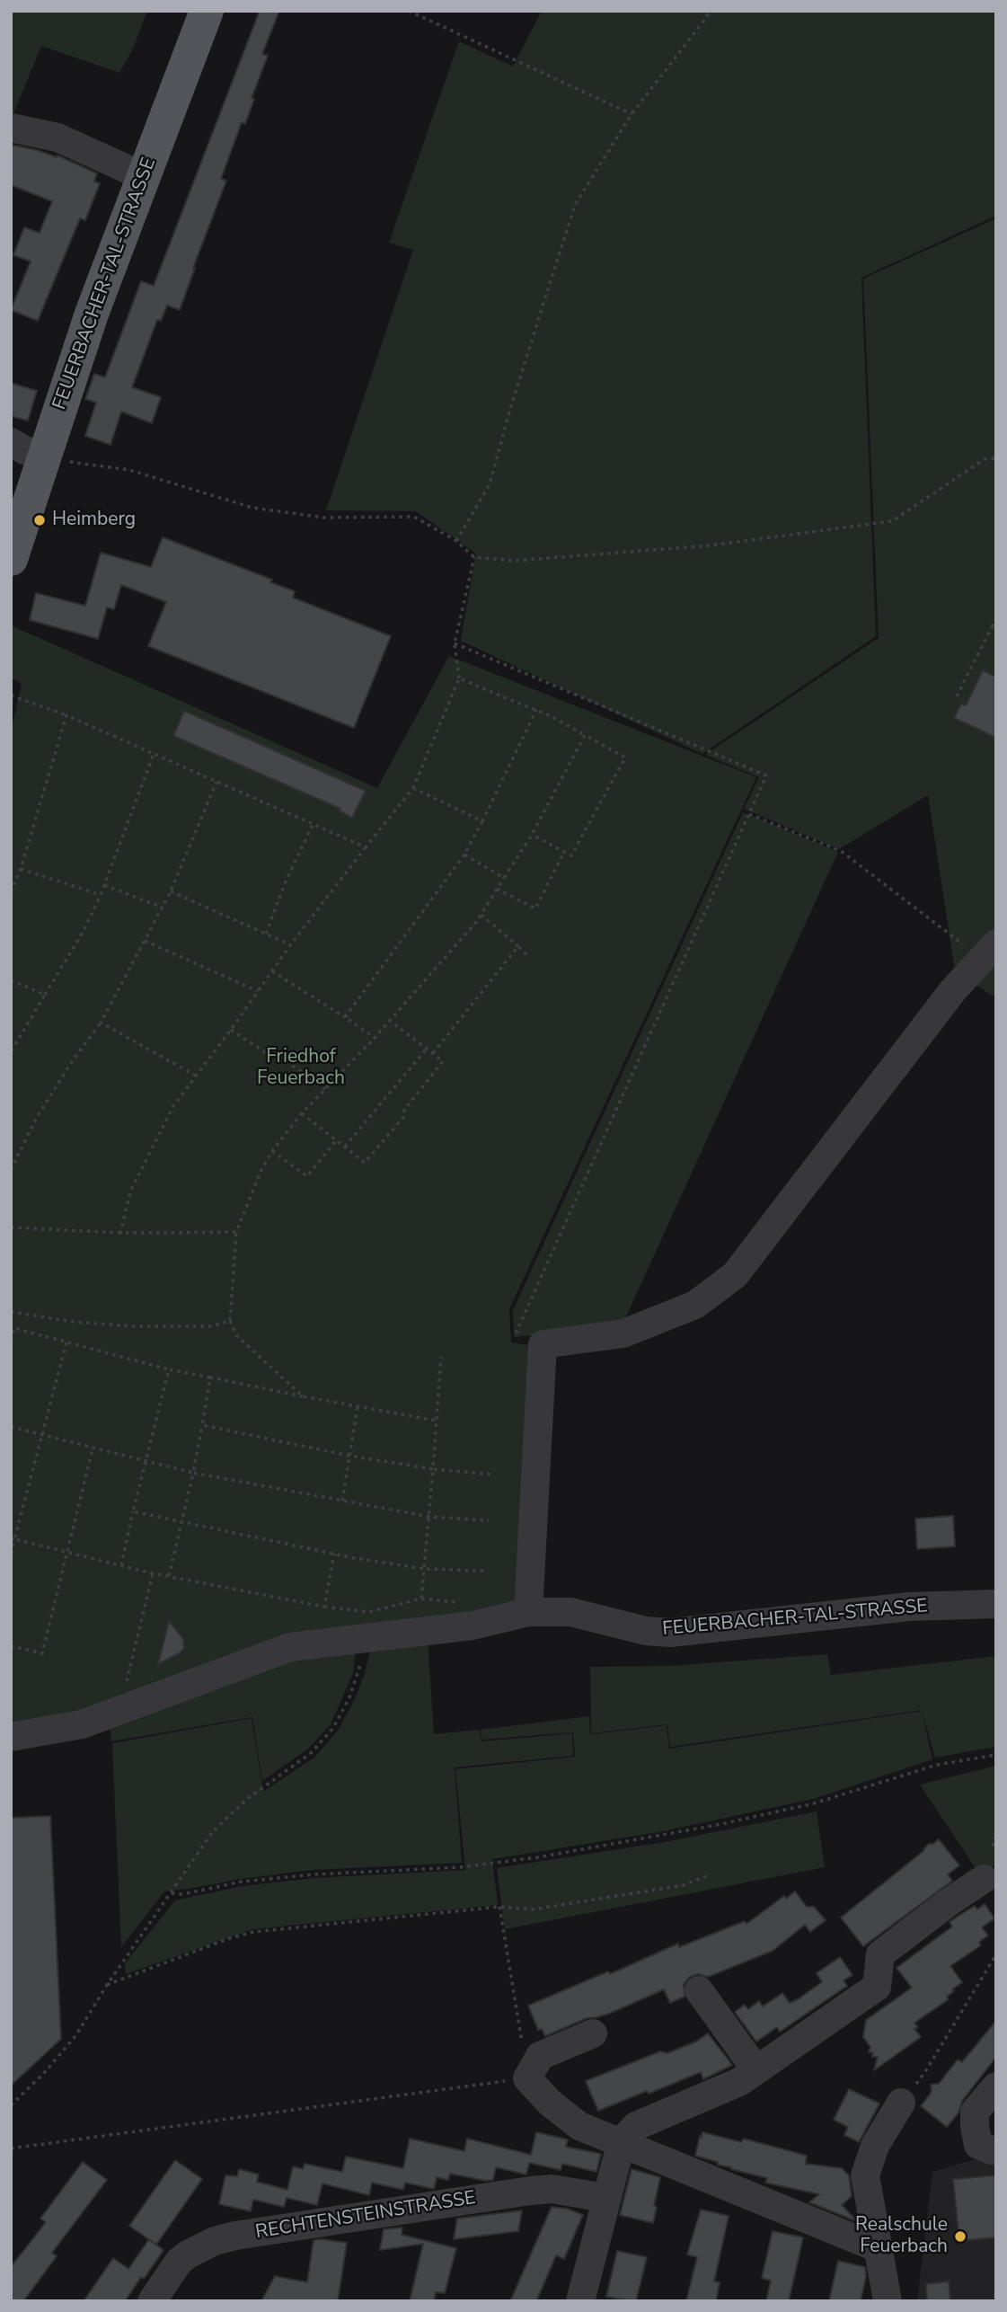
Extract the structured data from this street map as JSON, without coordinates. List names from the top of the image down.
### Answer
{
  "streets": {
    "main road": ["FEUERBACHER-TAL-STRASSE"],
    "street": ["RECHTENSTEINSTRASSE"]
  },
  "parks": ["Friedhof Feuerbach"],
  "places": ["Heimberg", "Realschule Feuerbach"]
}
